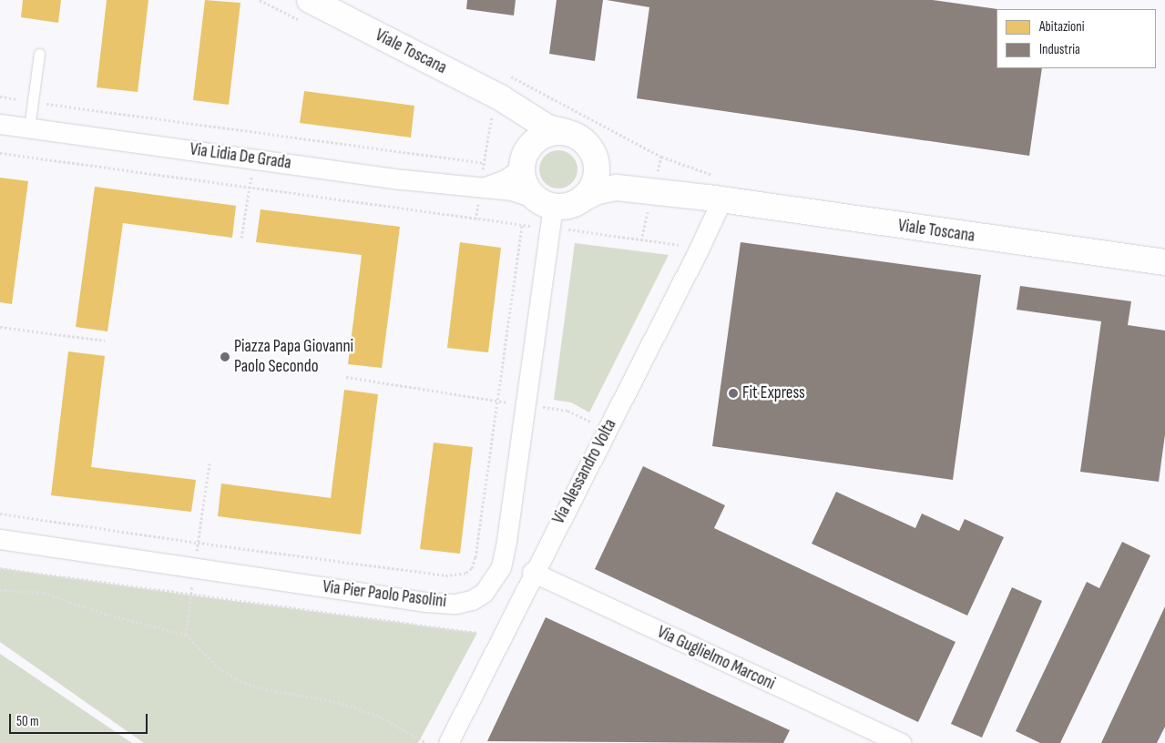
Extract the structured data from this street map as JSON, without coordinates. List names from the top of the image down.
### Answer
{
  "streets": {
    "street": [
      "Viale Toscana",
      "Via Lidia De Grada",
      "Via Alessandro Volta",
      "Via Pier Paolo Pasolini",
      "Via Guglielmo Marconi"
    ]
  },
  "crossings": [
    ["Viale Toscana", "Via Lidia De Grada"],
    ["Viale Toscana", "Via Alessandro Volta"],
    ["Viale Toscana", "Via Pier Paolo Pasolini"],
    ["Via Lidia De Grada", "Via Pier Paolo Pasolini"],
    ["Via Alessandro Volta", "Via Guglielmo Marconi"]
  ],
  "places": ["Piazza Papa Giovanni Paolo Secondo", "Fit Express"],
  "legend": ["Abitazioni", "Industria"],
  "scale_bar": "50 m"
}
